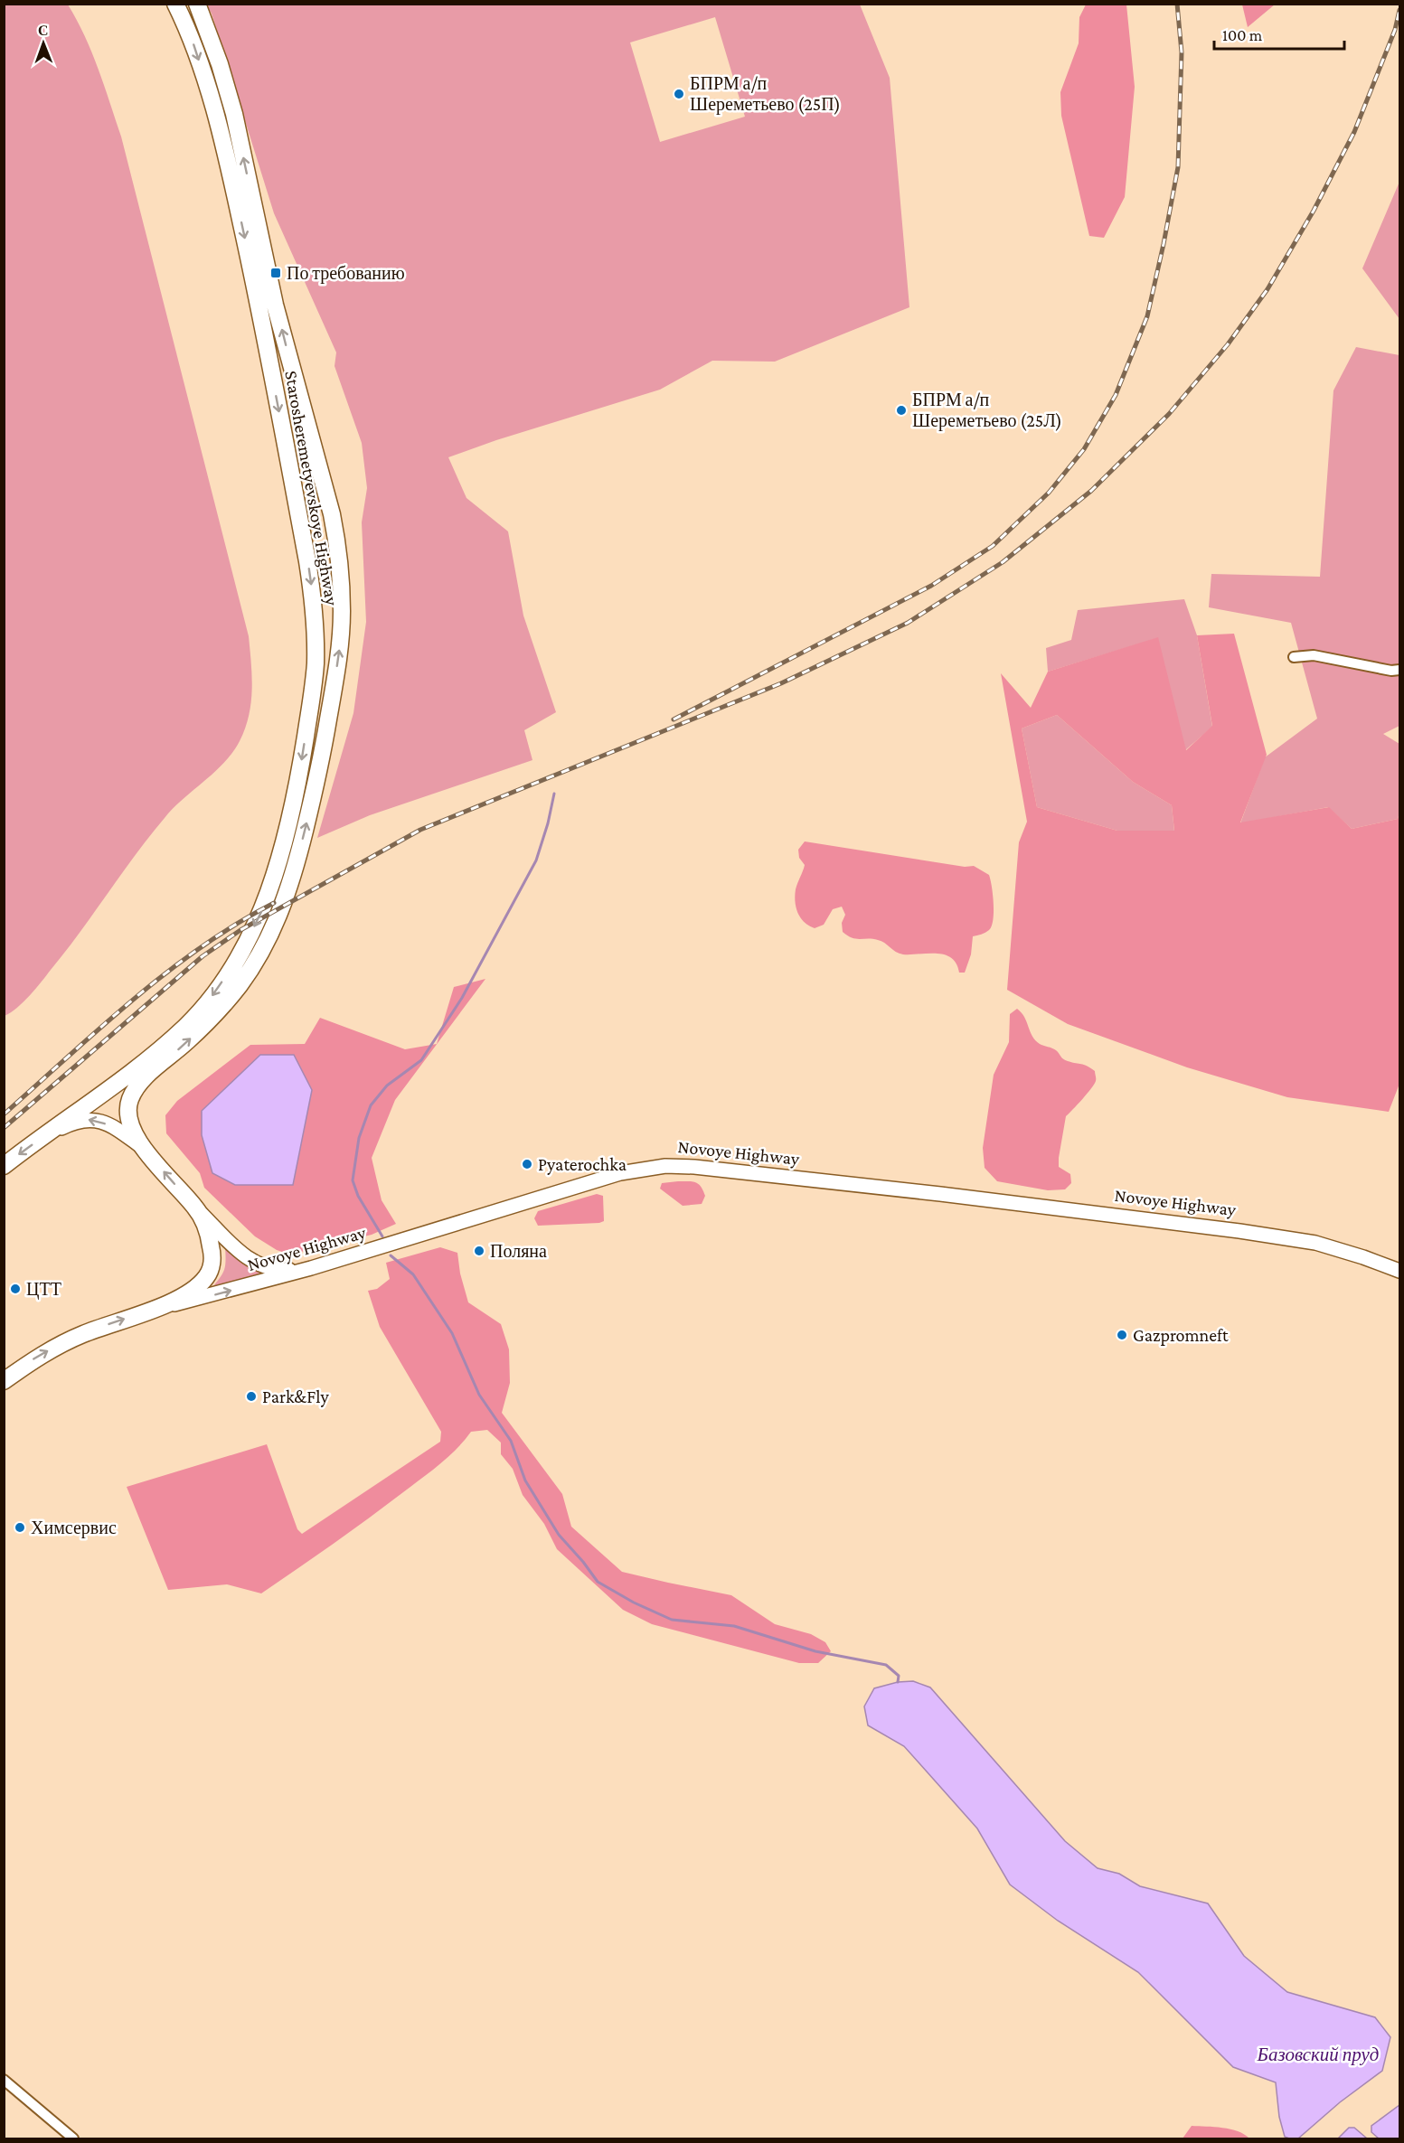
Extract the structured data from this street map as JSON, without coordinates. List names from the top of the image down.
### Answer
{
  "streets": {
    "main road": ["Starosheremetyevskoye Highway", "Novoye Highway"]
  },
  "crossings": [
    ["Starosheremetyevskoye Highway", "Novoye Highway"]
  ],
  "water": ["Базовский пруд"],
  "places": {
    "other": [
      "БПРМ а/п Шереметьево (25П)",
      "БПРМ а/п Шереметьево (25Л)",
      "Pyaterochka",
      "Поляна",
      "ЦТТ",
      "Gazpromneft",
      "Park&Fly",
      "Химсервис"
    ],
    "transit": ["По требованию"]
  },
  "scale_bar": "100 m",
  "north": "top"
}
